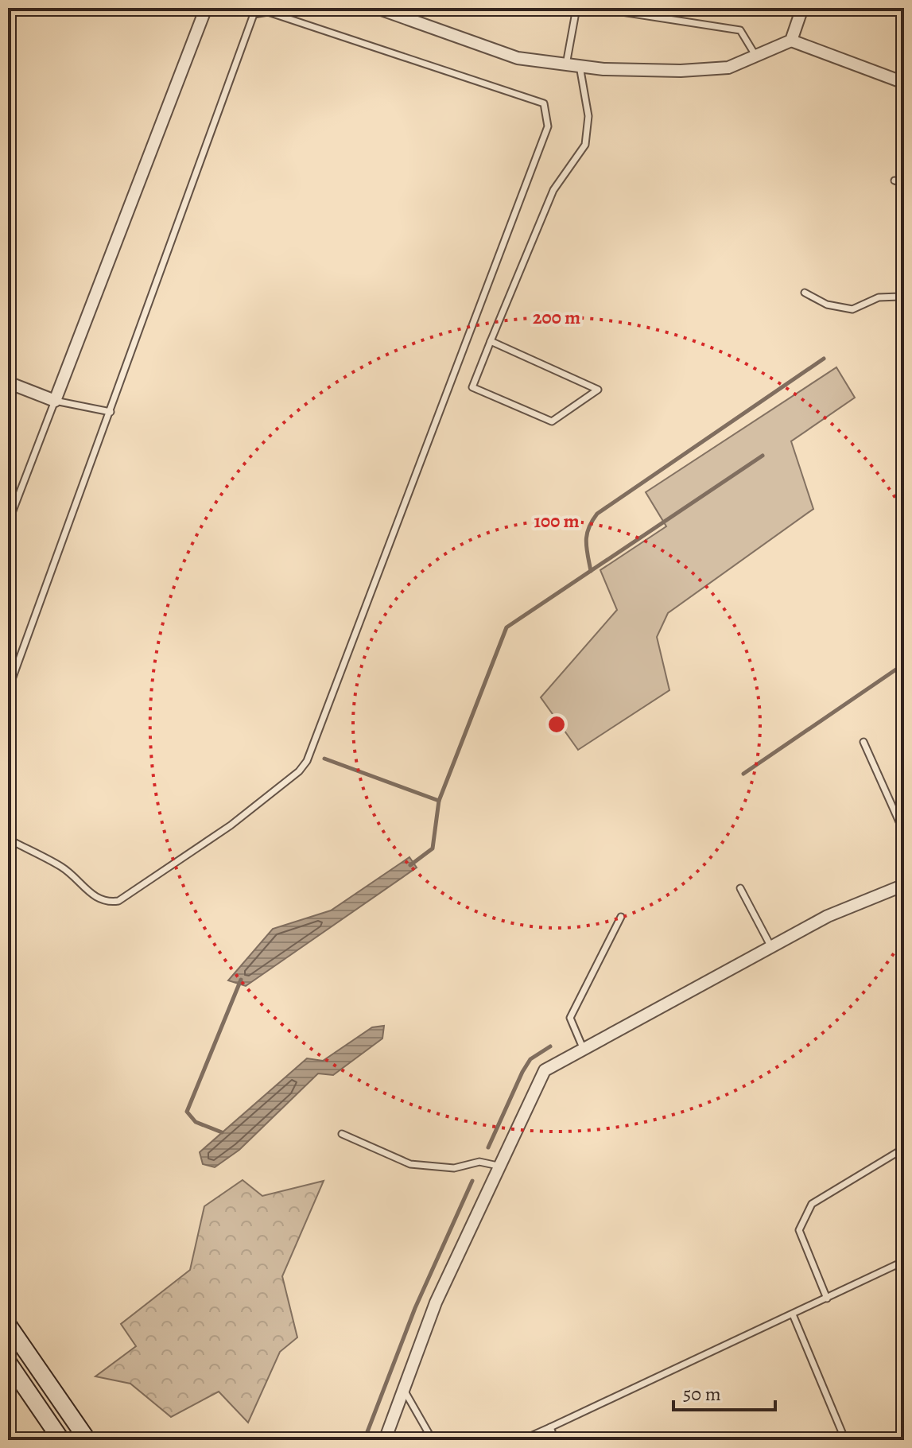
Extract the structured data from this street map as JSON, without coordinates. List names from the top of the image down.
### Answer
{
  "scale_bar": "50 m",
  "rings": ["200 m", "100 m"]
}
